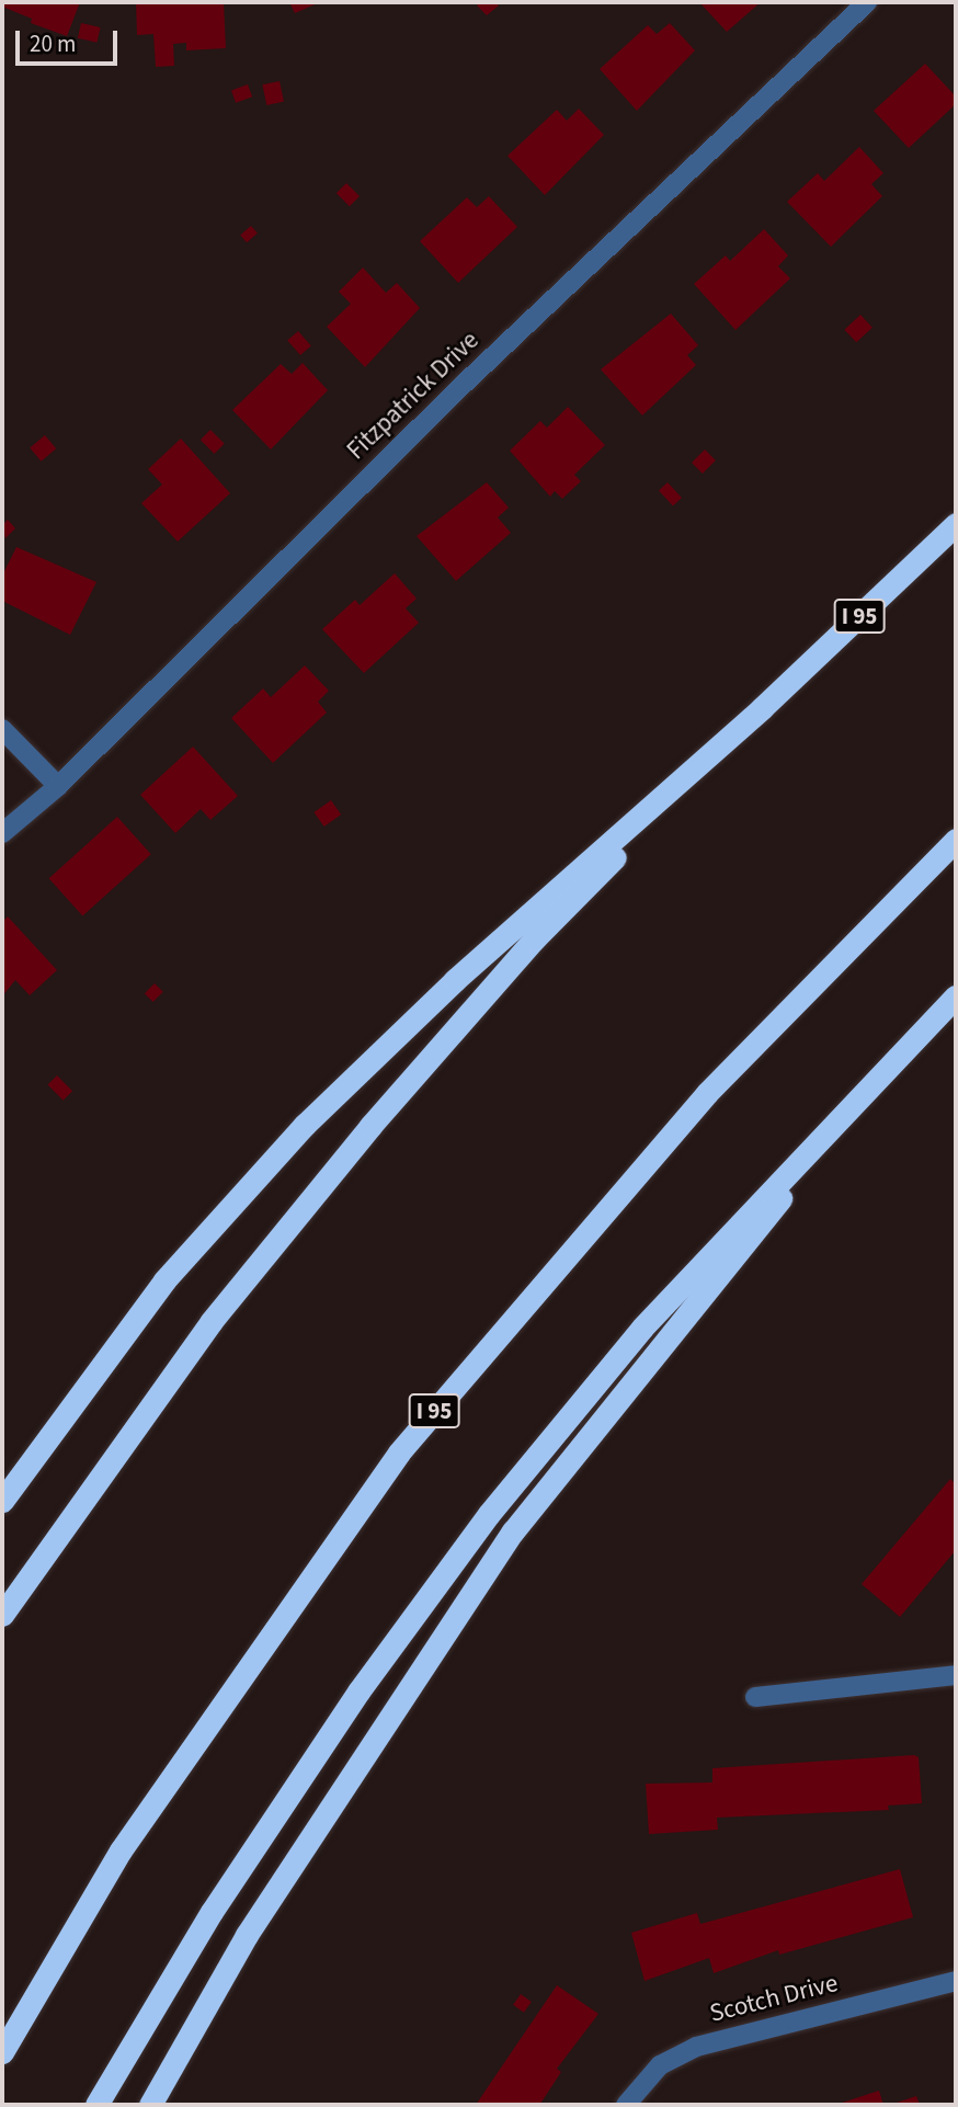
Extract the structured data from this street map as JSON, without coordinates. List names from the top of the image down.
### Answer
{
  "streets": {
    "highway": ["I 95"],
    "street": ["Fitzpatrick Drive", "Scotch Drive"]
  },
  "scale_bar": "20 m"
}
